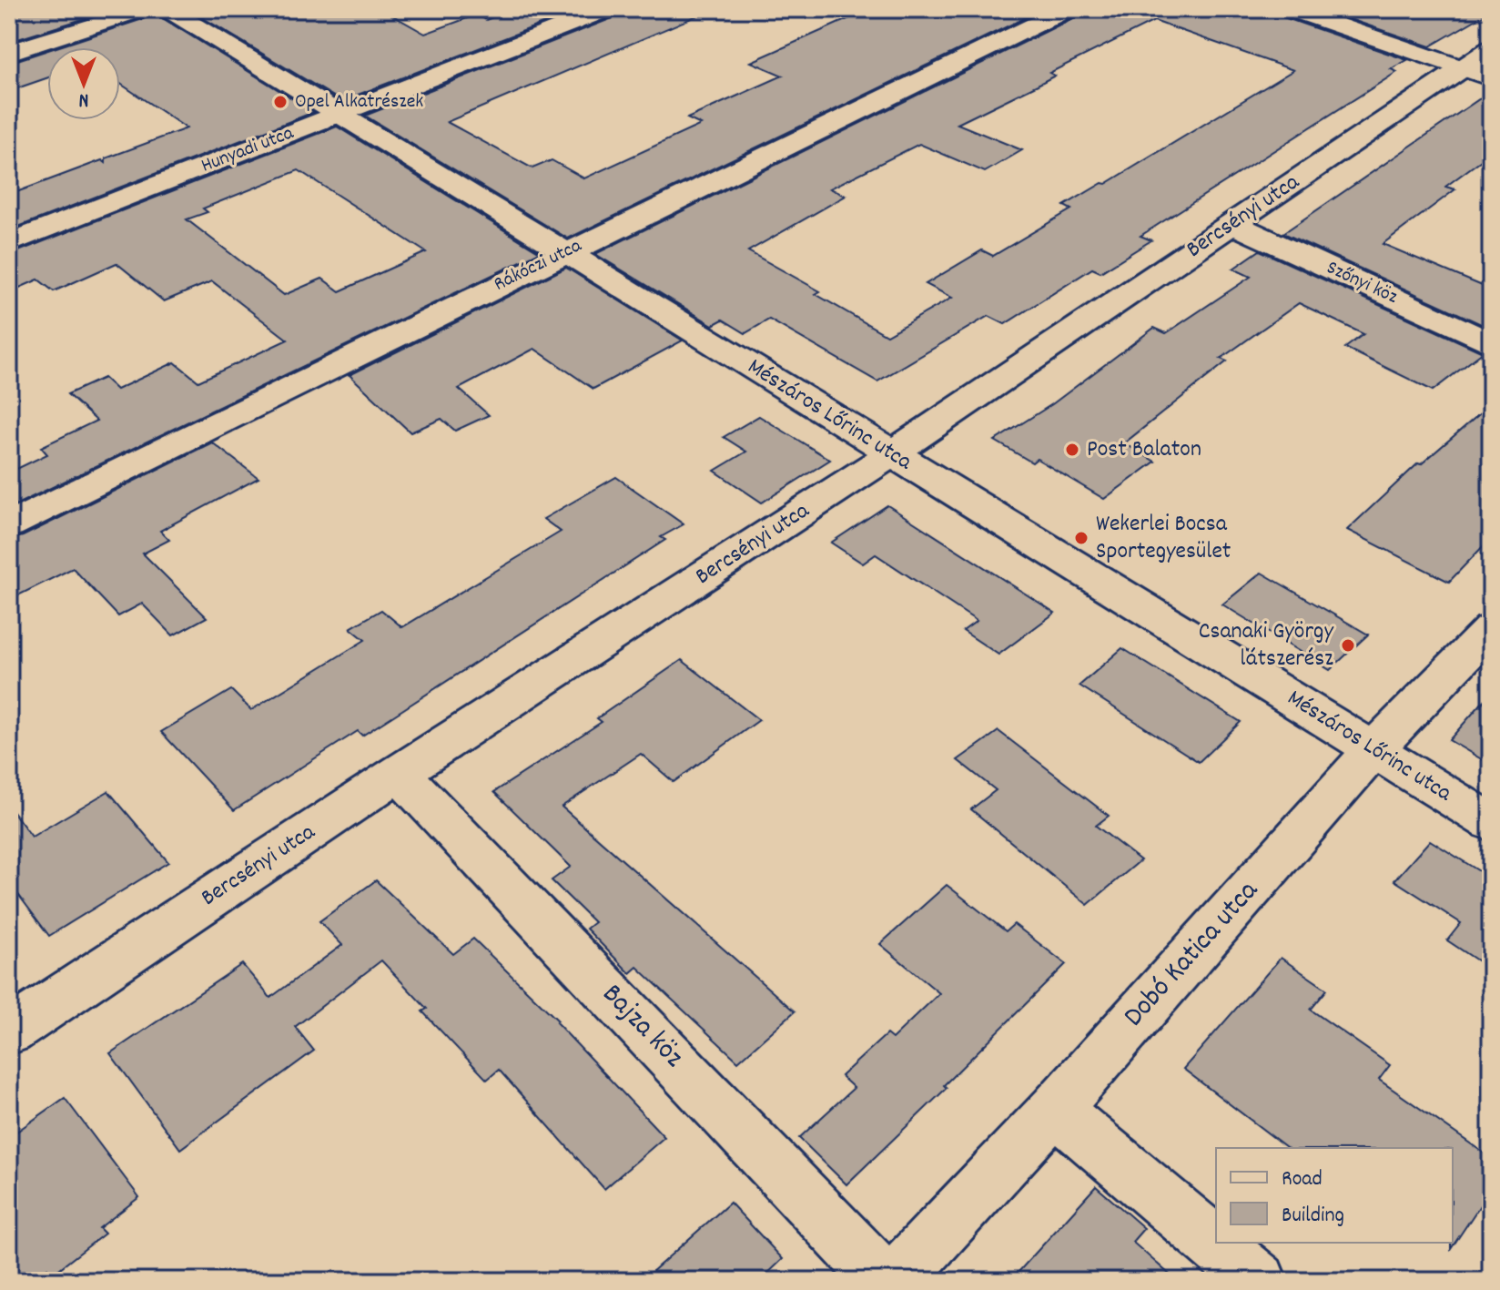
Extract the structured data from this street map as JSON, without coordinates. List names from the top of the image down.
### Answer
{
  "streets": {
    "street": [
      "Hunyadi utca",
      "Bercsényi utca",
      "Rákóczi utca",
      "Szőnyi köz",
      "Mészáros Lőrinc utca",
      "Dobó Katica utca",
      "Bajza köz"
    ]
  },
  "crossings": [
    ["Hunyadi utca", "Mészáros Lőrinc utca"],
    ["Bercsényi utca", "Szőnyi köz"],
    ["Bercsényi utca", "Mészáros Lőrinc utca"],
    ["Bercsényi utca", "Bajza köz"],
    ["Rákóczi utca", "Mészáros Lőrinc utca"],
    ["Mészáros Lőrinc utca", "Dobó Katica utca"]
  ],
  "places": [
    "Opel Alkatrészek",
    "Post Balaton",
    "Wekerlei Bocsa Sportegyesület",
    "Csanaki György látszerész"
  ],
  "legend": ["Road", "Building"],
  "north": "bottom"
}
